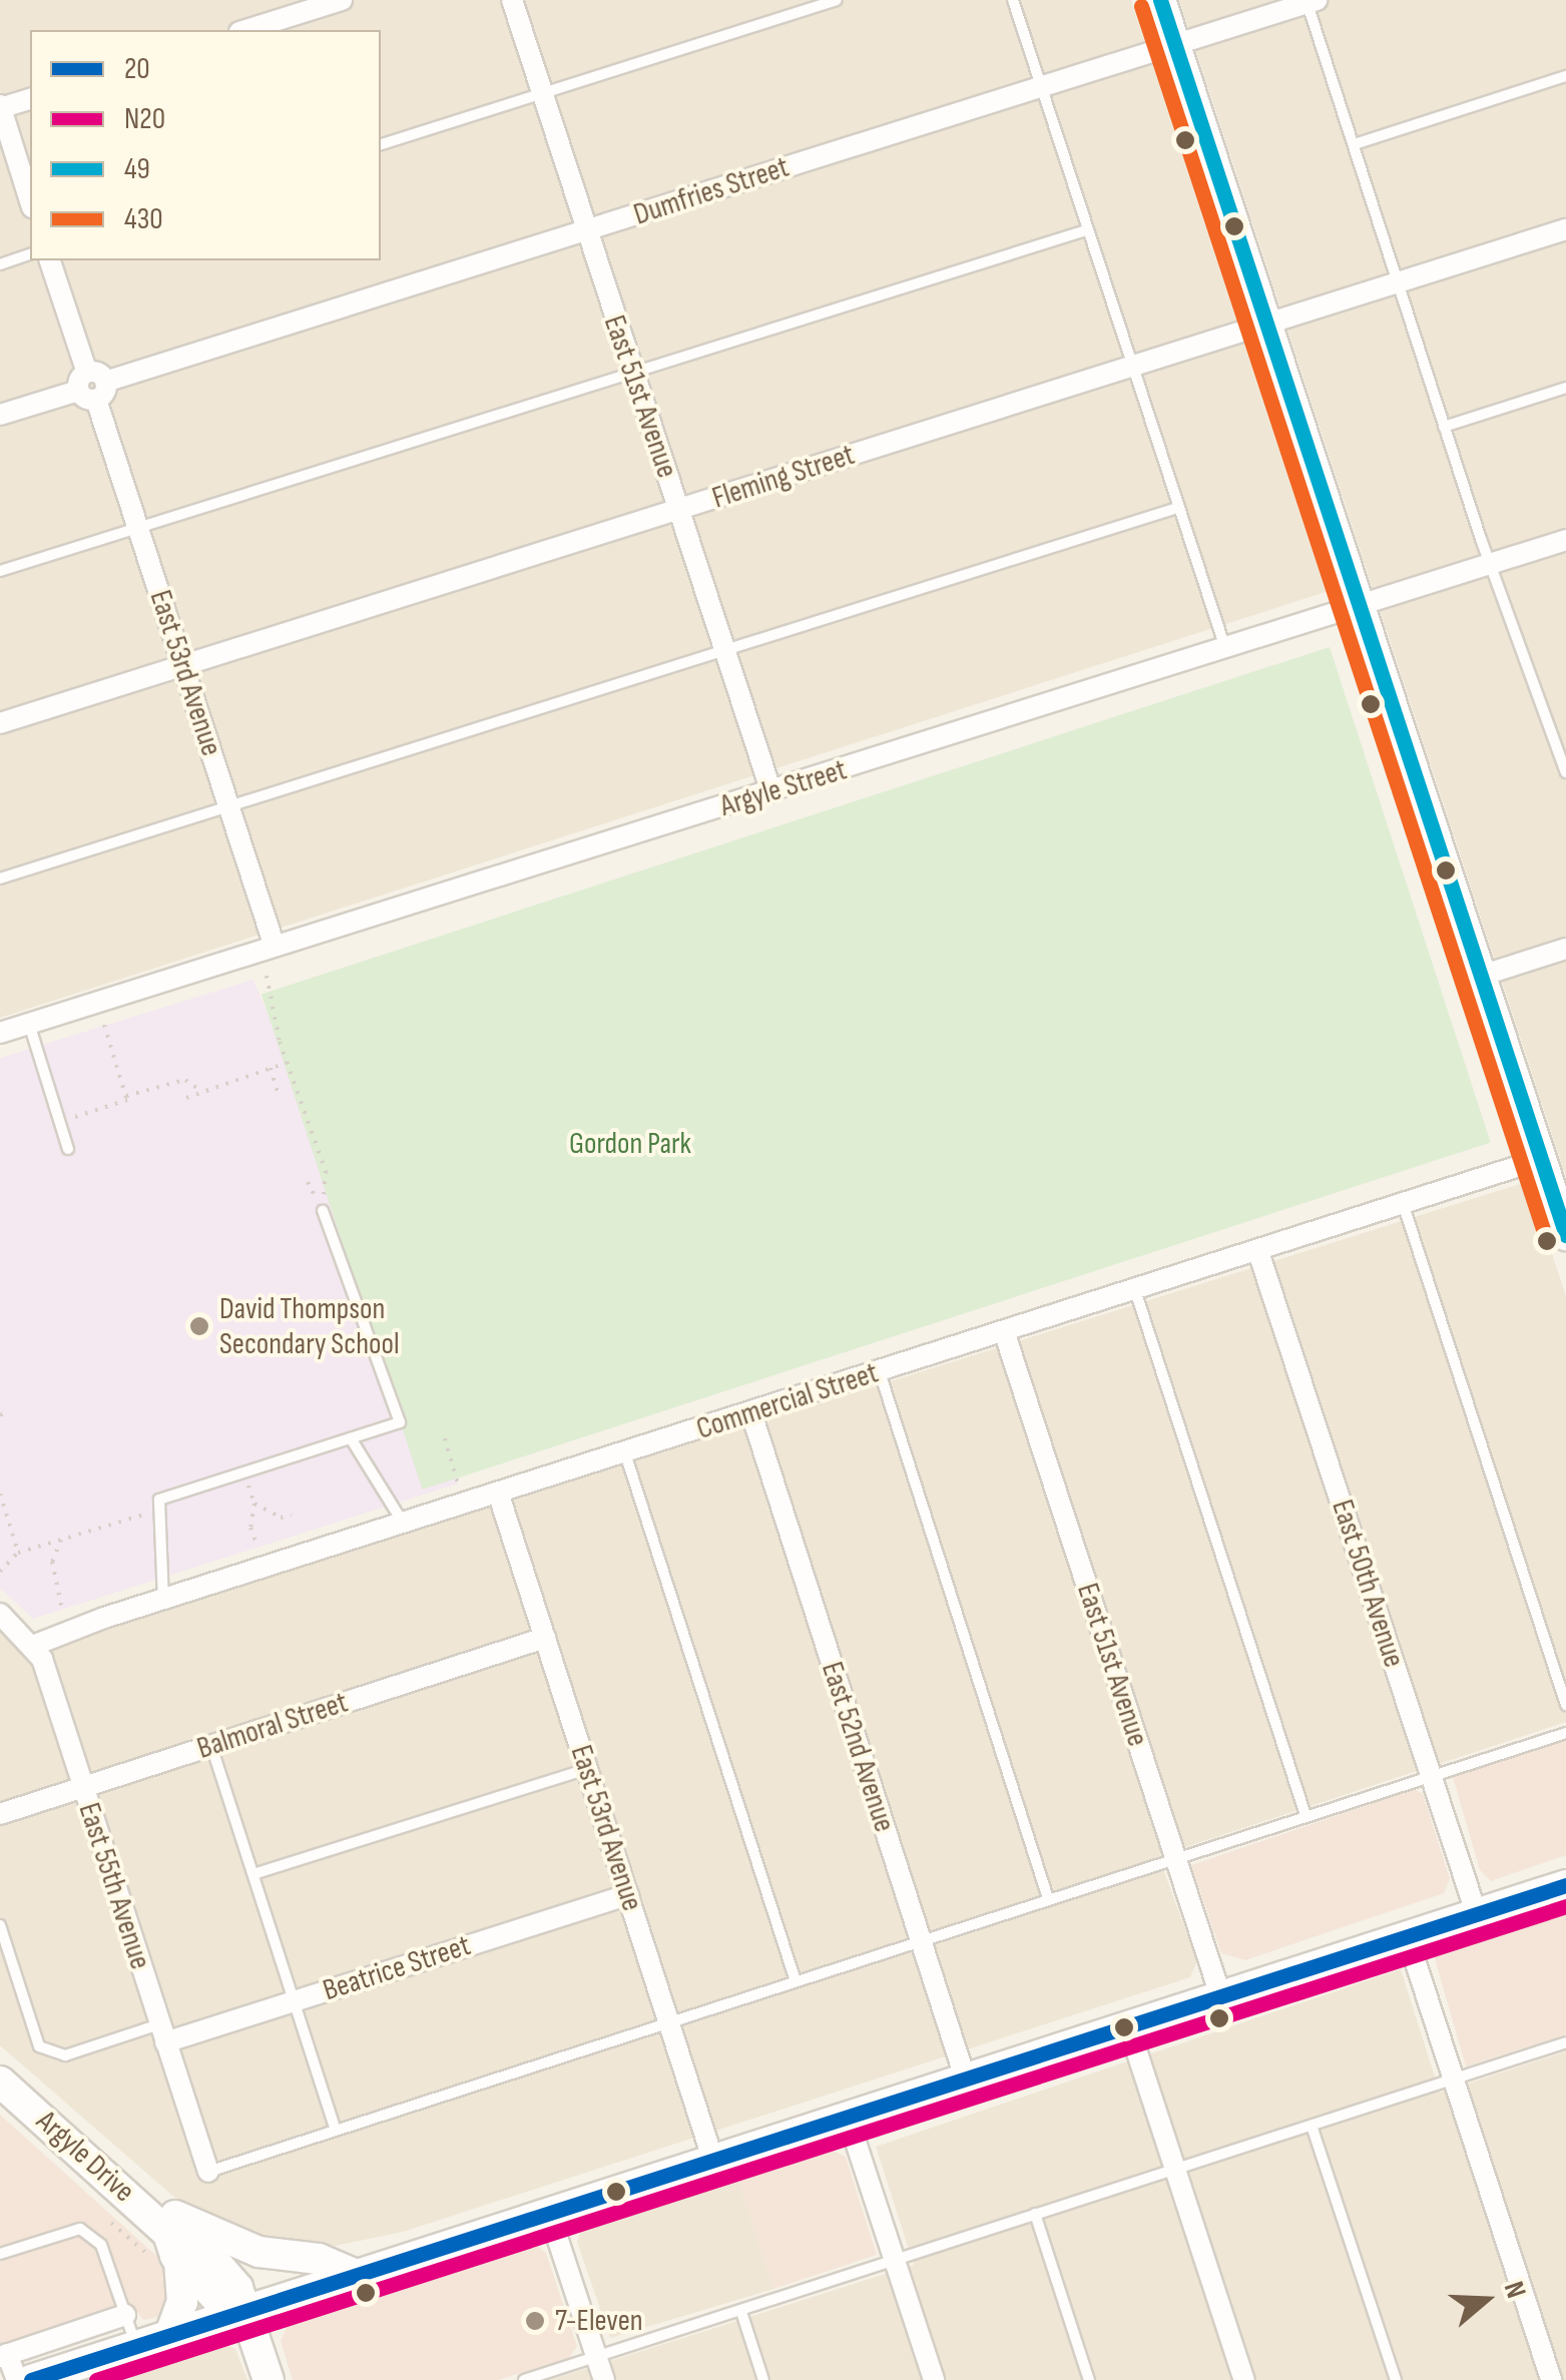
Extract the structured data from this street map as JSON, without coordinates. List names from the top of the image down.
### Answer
{
  "streets": {
    "street": [
      "Dumfries Street",
      "East 51st Avenue",
      "Fleming Street",
      "East 53rd Avenue",
      "Argyle Street",
      "Commercial Street",
      "East 50th Avenue",
      "Balmoral Street",
      "East 52nd Avenue",
      "East 55th Avenue",
      "Beatrice Street",
      "Argyle Drive"
    ]
  },
  "crossings": [
    ["Dumfries Street", "East 51st Avenue"],
    ["Dumfries Street", "East 53rd Avenue"],
    ["East 51st Avenue", "Fleming Street"],
    ["East 51st Avenue", "Argyle Street"],
    ["East 51st Avenue", "Commercial Street"],
    ["Fleming Street", "East 53rd Avenue"],
    ["East 53rd Avenue", "Argyle Street"],
    ["East 53rd Avenue", "Commercial Street"],
    ["East 53rd Avenue", "Balmoral Street"],
    ["East 53rd Avenue", "Beatrice Street"],
    ["Commercial Street", "East 50th Avenue"],
    ["Commercial Street", "East 52nd Avenue"],
    ["Commercial Street", "East 55th Avenue"],
    ["Balmoral Street", "East 55th Avenue"],
    ["East 55th Avenue", "Beatrice Street"]
  ],
  "parks": ["Gordon Park"],
  "places": ["David Thompson Secondary School", "7-Eleven"],
  "lines": [
    "transit line 49",
    "transit line 430",
    "transit line 20",
    "transit line N20"
  ],
  "legend": [
    "20",
    "N20",
    "49",
    "430"
  ],
  "north": "right"
}
